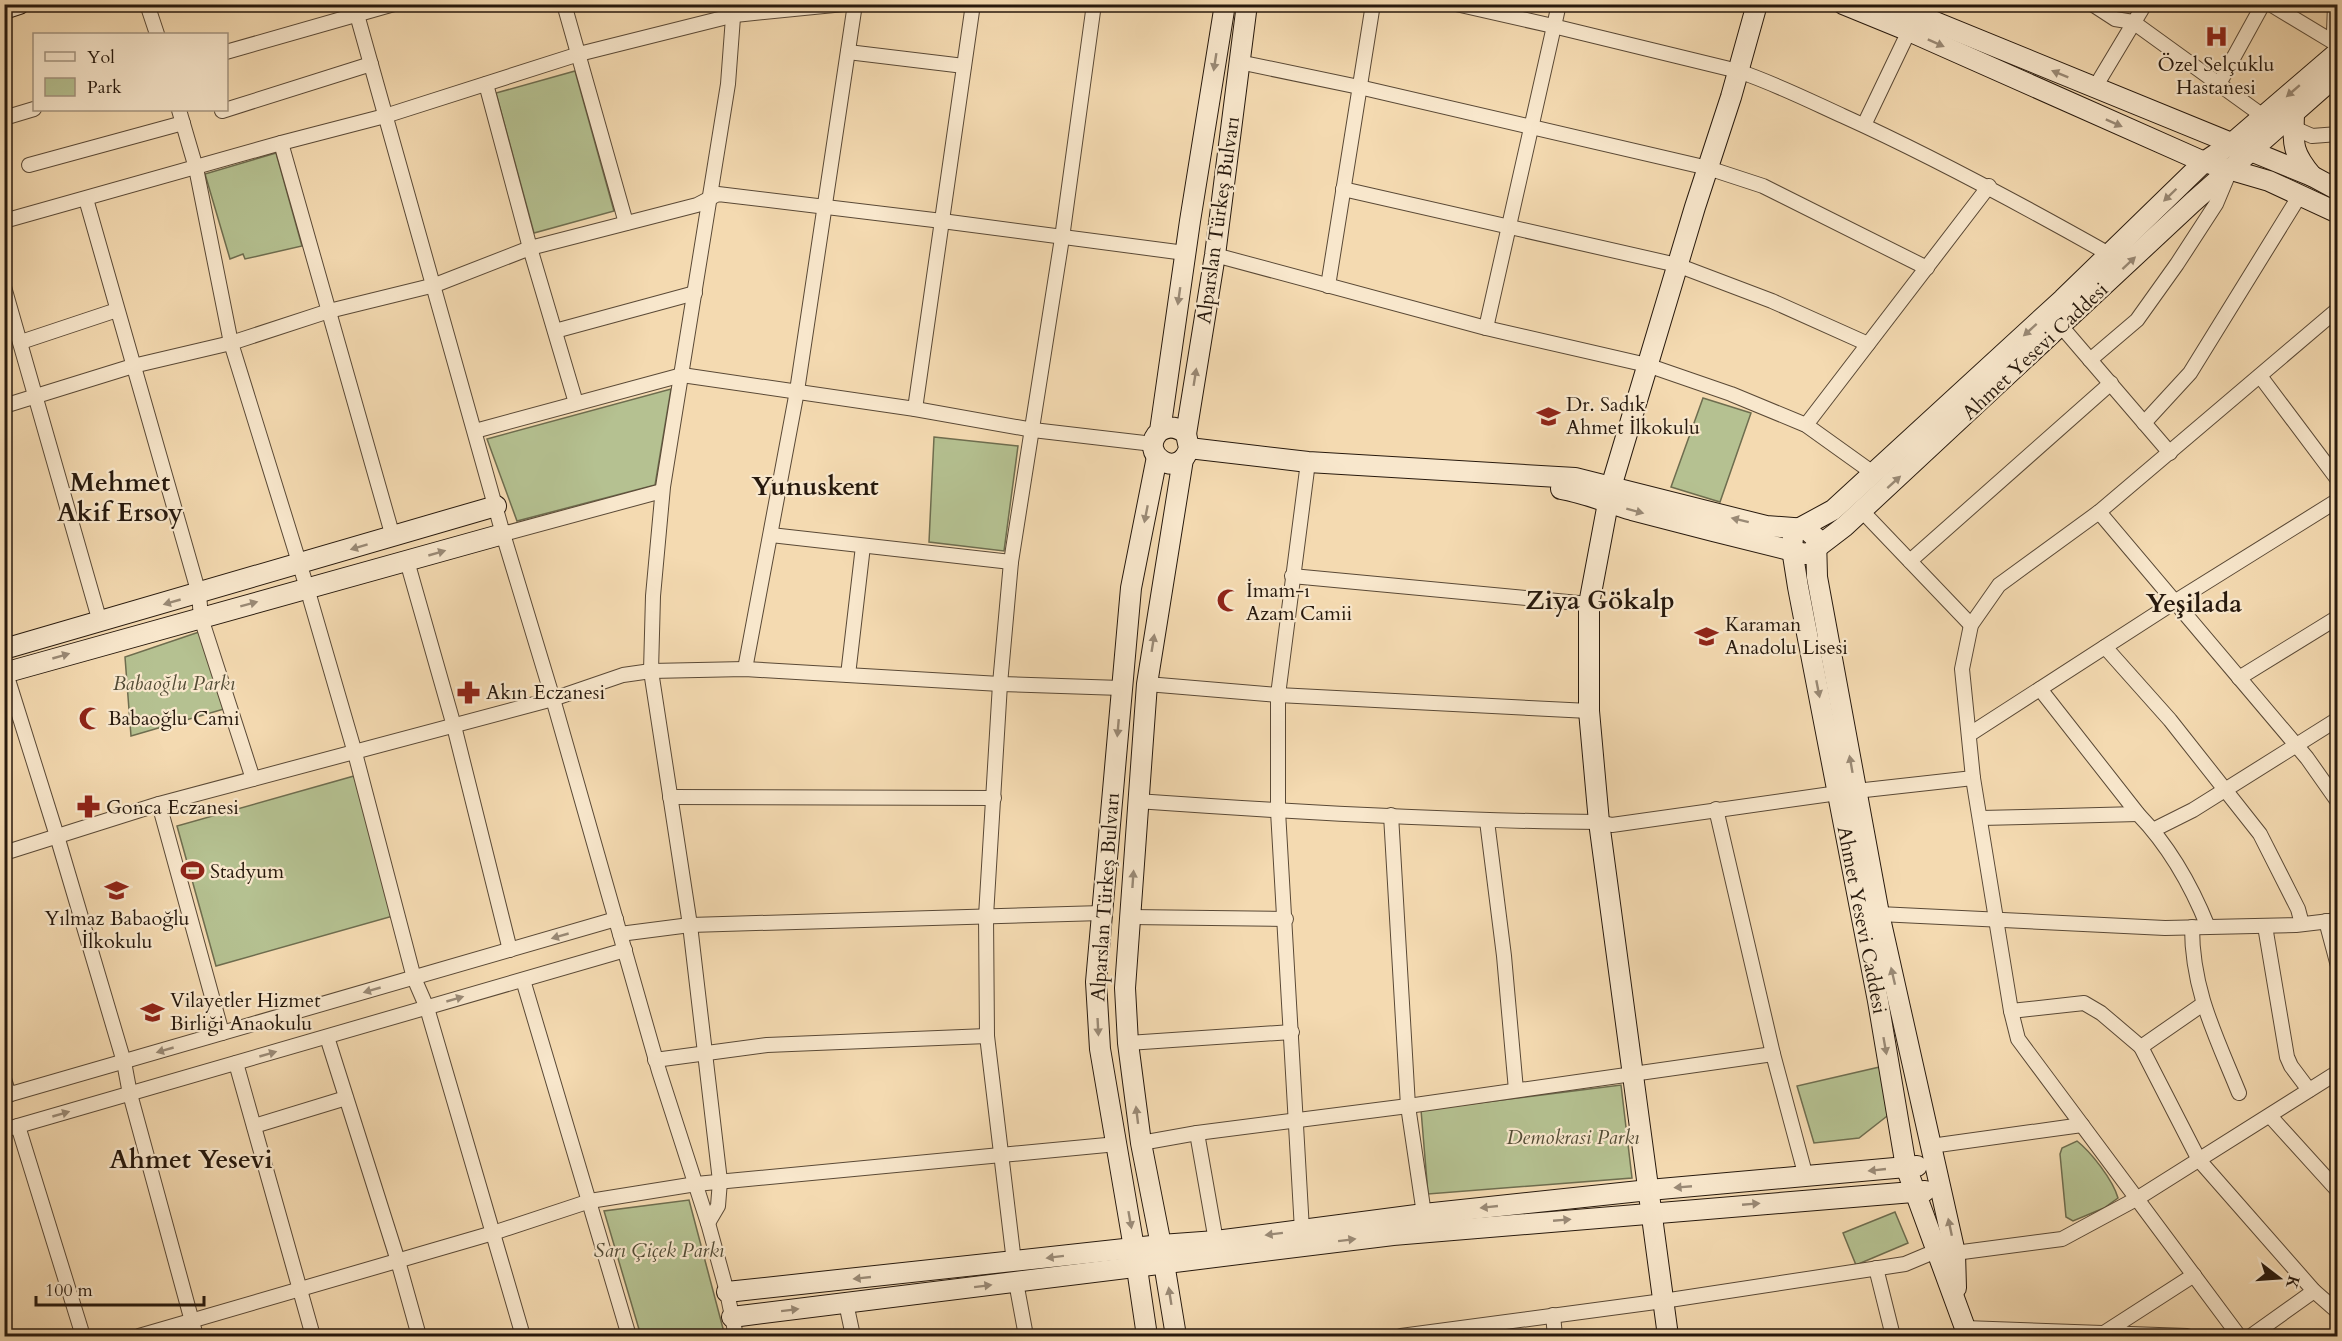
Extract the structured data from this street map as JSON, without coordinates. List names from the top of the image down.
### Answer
{
  "streets": {
    "main road": ["Alparslan Türkeş Bulvarı", "Ahmet Yesevi Caddesi"]
  },
  "districts": [
    "Mehmet Akif Ersoy",
    "Yunuskent",
    "Ziya Gökalp",
    "Yeşilada",
    "Ahmet Yesevi"
  ],
  "parks": ["Babaoğlu Parkı", "Demokrasi Parkı", "Sarı Çiçek Parkı"],
  "places": {
    "hospital": ["Özel Selçuklu Hastanesi"],
    "school or university": [
      "Dr. Sadık Ahmet İlkokulu",
      "Karaman Anadolu Lisesi",
      "Yılmaz Babaoğlu İlkokulu",
      "Vilayetler Hizmet Birliği Anaokulu"
    ],
    "mosque": ["İmam-ı Azam Camii", "Babaoğlu Cami"],
    "pharmacy": ["Akın Eczanesi", "Gonca Eczanesi"],
    "sports": ["Stadyum"]
  },
  "legend": ["Yol", "Park"],
  "scale_bar": "100 m",
  "north": "right"
}
